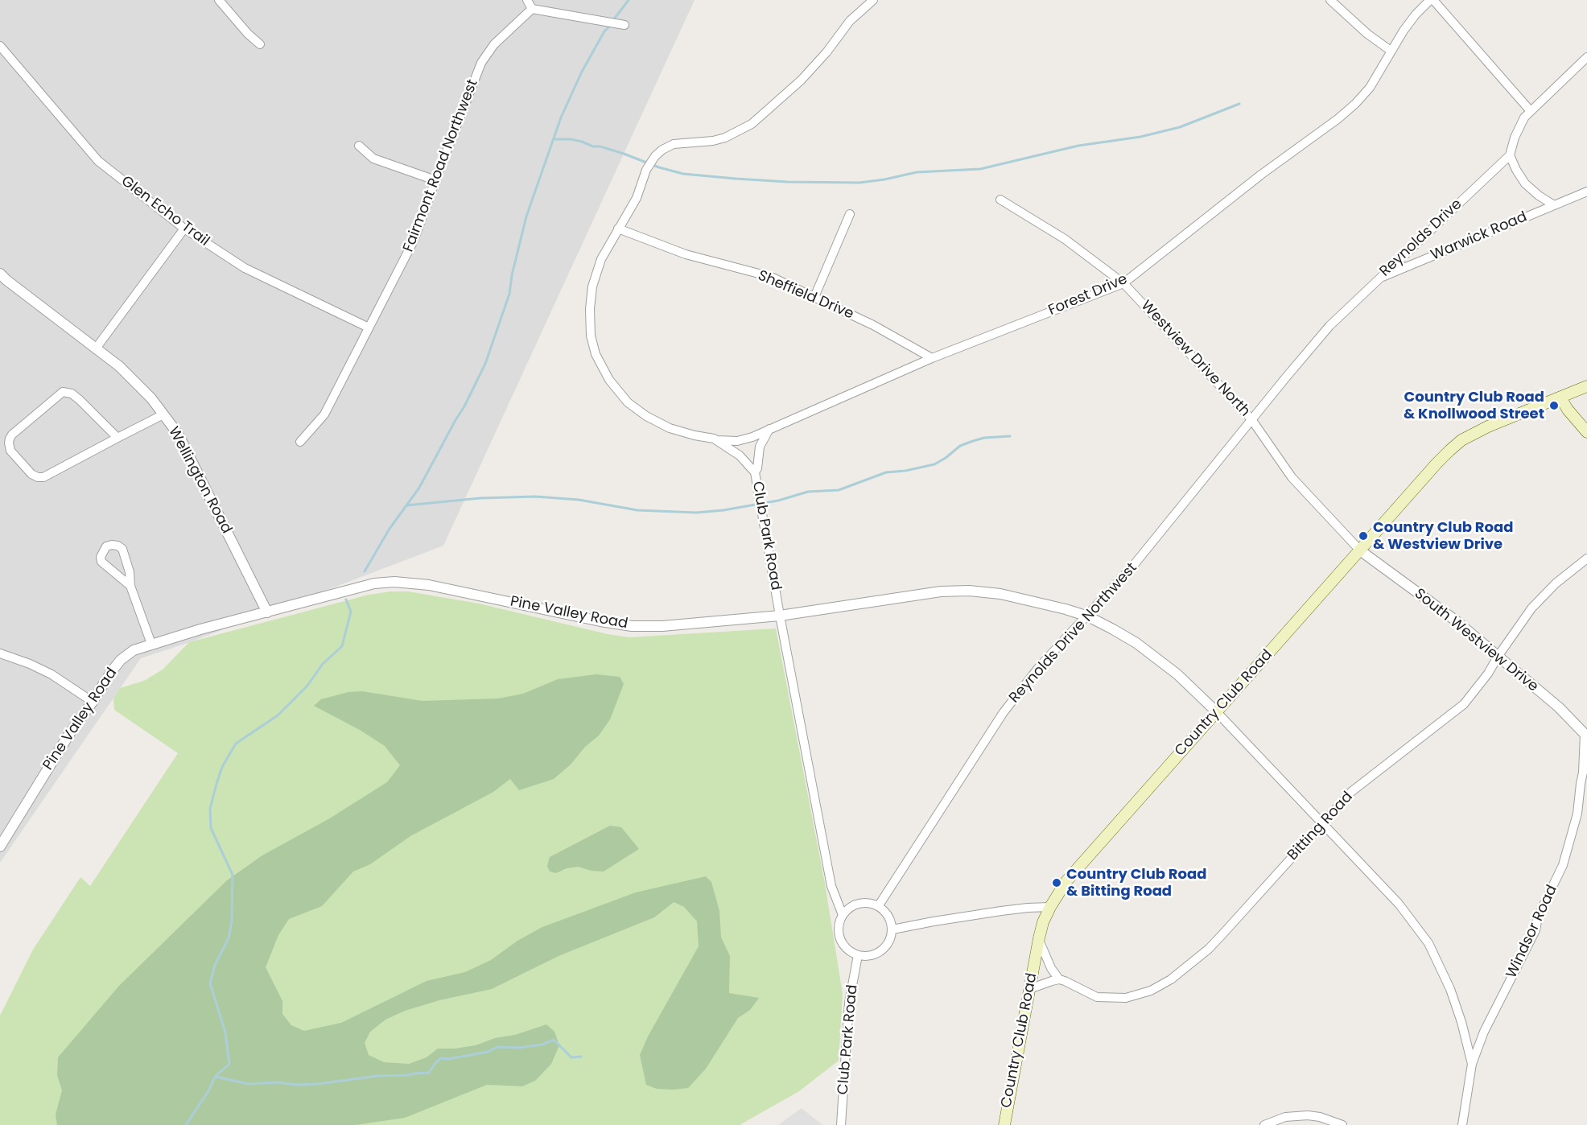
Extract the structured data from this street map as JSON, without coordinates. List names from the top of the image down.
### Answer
{
  "streets": {
    "main road": ["Country Club Road"],
    "street": [
      "Fairmont Road Northwest",
      "Glen Echo Trail",
      "Warwick Road",
      "Reynolds Drive",
      "Sheffield Drive",
      "Forest Drive",
      "Westview Drive North",
      "Wellington Road",
      "Club Park Road",
      "Pine Valley Road",
      "Reynolds Drive Northwest",
      "South Westview Drive",
      "Bitting Road",
      "Windsor Road"
    ]
  },
  "crossings": [
    ["Fairmont Road Northwest", "Glen Echo Trail"],
    ["Warwick Road", "Reynolds Drive"],
    ["Reynolds Drive", "Westview Drive North"],
    ["Reynolds Drive", "Reynolds Drive Northwest"],
    ["Sheffield Drive", "Forest Drive"],
    ["Sheffield Drive", "Club Park Road"],
    ["Forest Drive", "Westview Drive North"],
    ["Forest Drive", "Club Park Road"],
    ["Westview Drive North", "Reynolds Drive Northwest"],
    ["Westview Drive North", "South Westview Drive"],
    ["Westview Drive North", "Country Club Road"],
    ["Wellington Road", "Pine Valley Road"],
    ["Club Park Road", "Pine Valley Road"],
    ["Club Park Road", "Reynolds Drive Northwest"],
    ["Pine Valley Road", "Reynolds Drive Northwest"],
    ["Pine Valley Road", "Country Club Road"],
    ["South Westview Drive", "Country Club Road"],
    ["South Westview Drive", "Bitting Road"],
    ["South Westview Drive", "Windsor Road"]
  ],
  "places": ["Country Club Road & Knollwood Street", "Country Club Road & Westview Drive", "Country Club Road & Bitting Road"]
}
